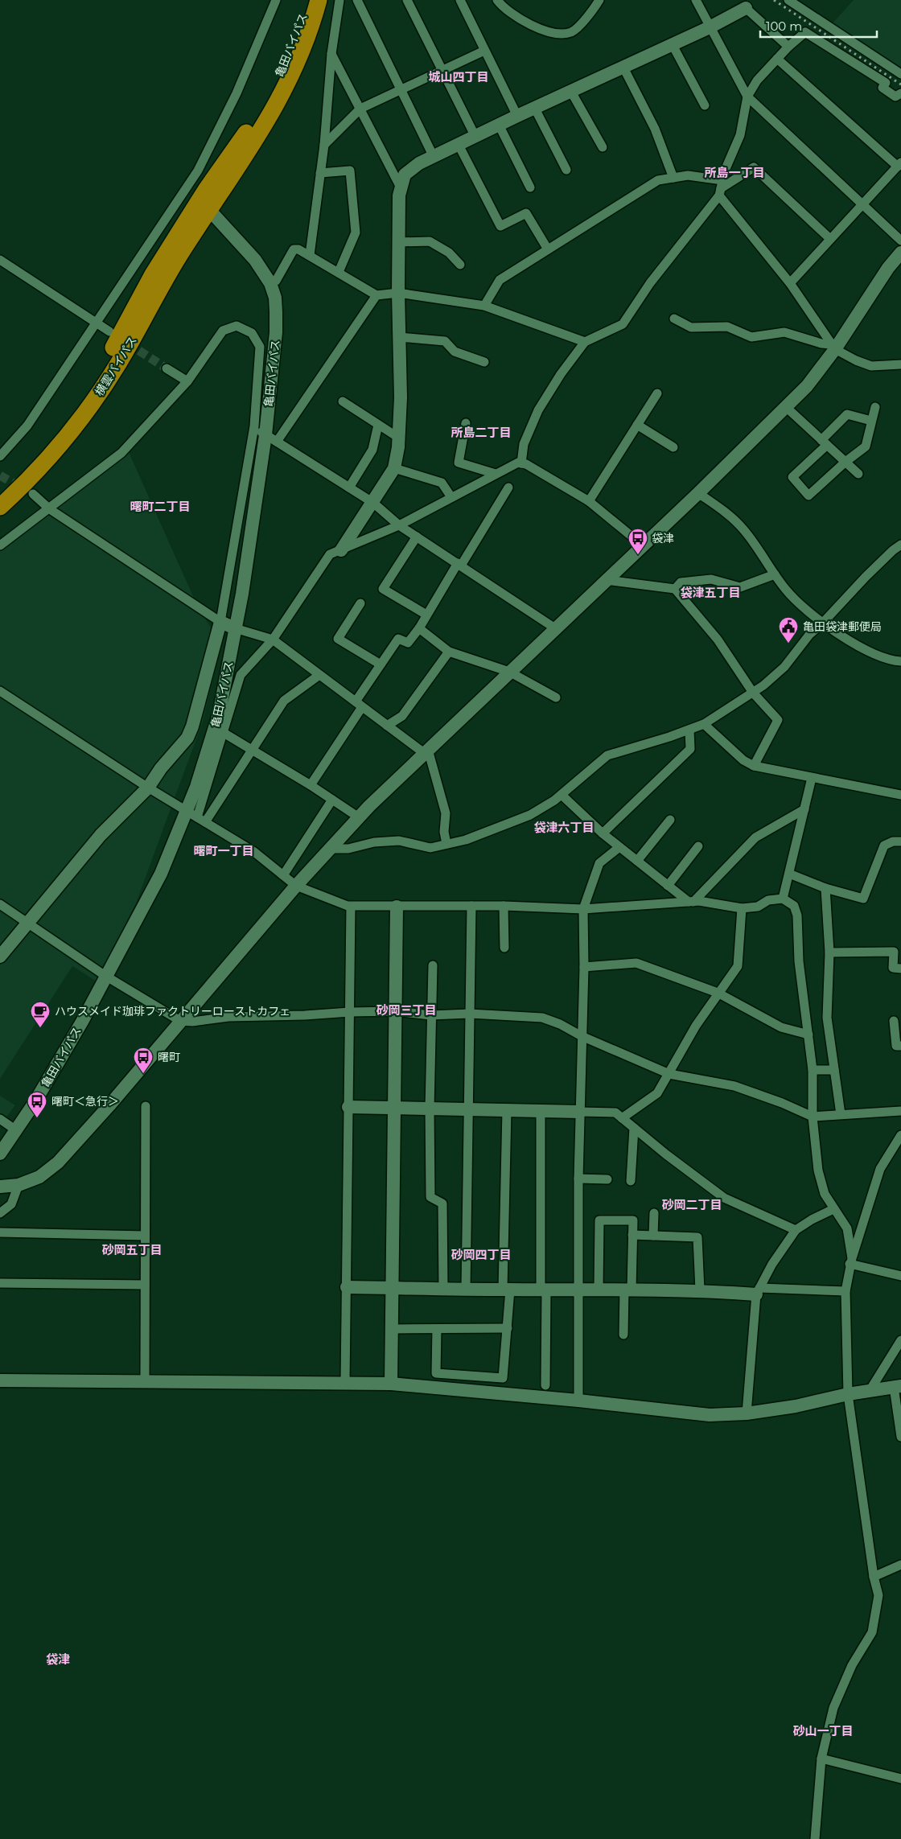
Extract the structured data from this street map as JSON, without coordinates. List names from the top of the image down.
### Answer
{
  "streets": {
    "highway": ["亀田バイパス", "横雲バイパス"]
  },
  "crossings": [
    ["亀田バイパス", "横雲バイパス"]
  ],
  "districts": [
    "城山四丁目",
    "所島一丁目",
    "所島二丁目",
    "曙町二丁目",
    "袋津五丁目",
    "袋津六丁目",
    "曙町一丁目",
    "砂岡三丁目",
    "砂岡二丁目",
    "砂岡五丁目",
    "砂岡四丁目",
    "袋津",
    "砂山一丁目"
  ],
  "places": {
    "bus stop": ["袋津", "曙町", "曙町＜急行＞"],
    "public building": ["亀田袋津郵便局"],
    "cafe": ["ハウスメイド珈琲ファクトリーローストカフェ"]
  },
  "scale_bar": "100 m"
}
